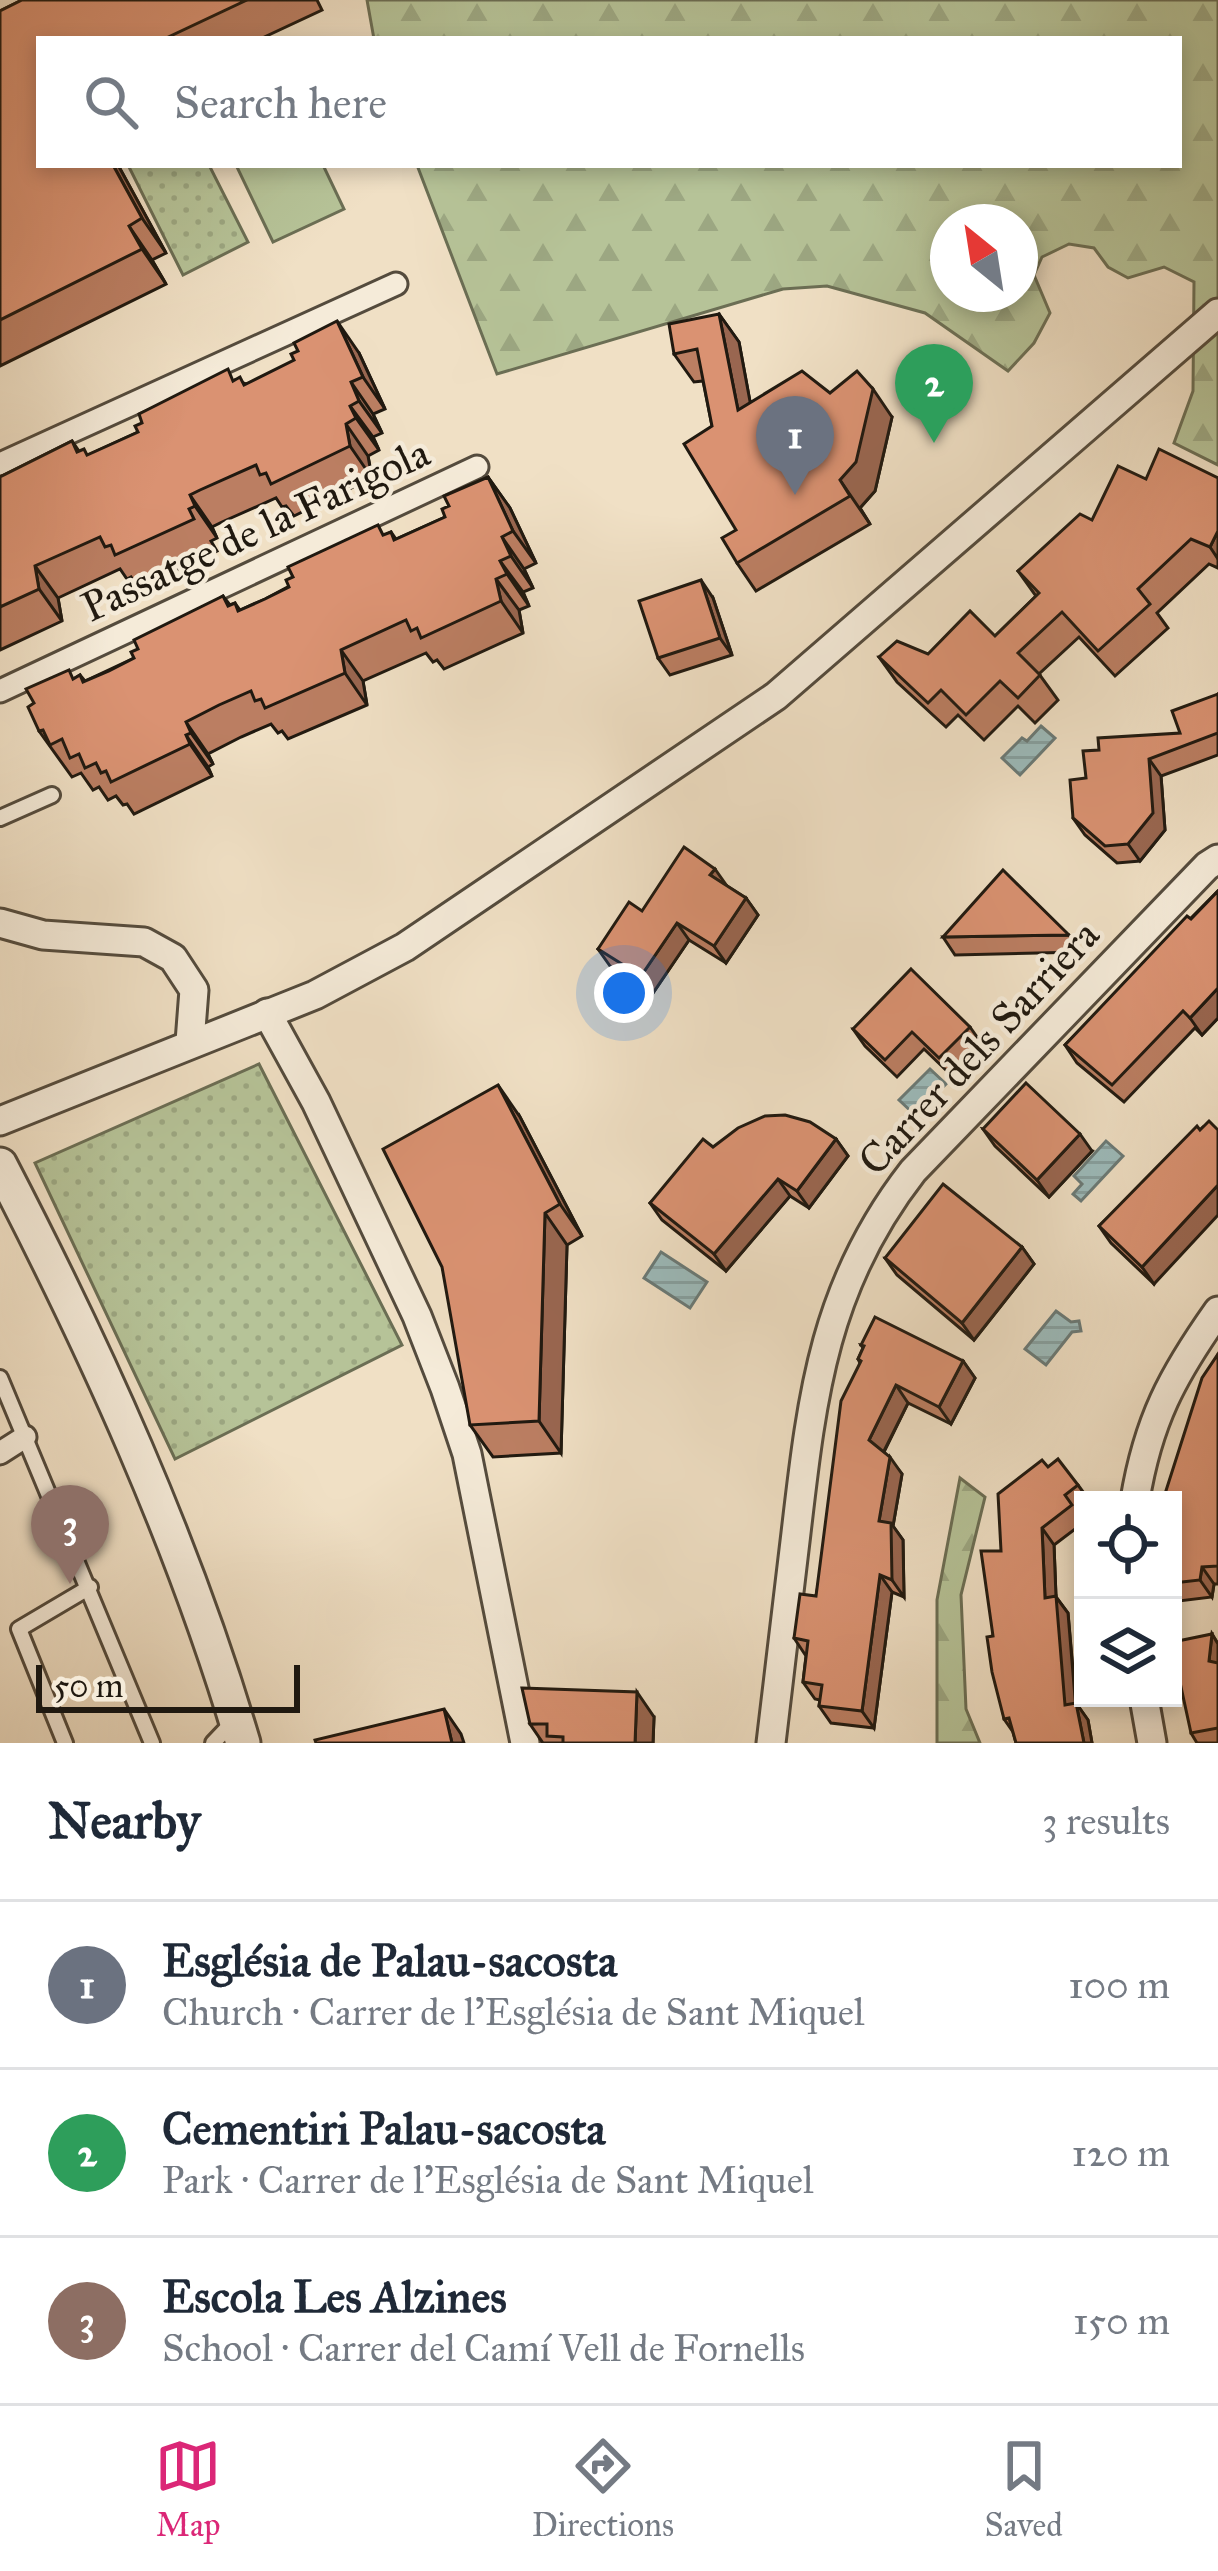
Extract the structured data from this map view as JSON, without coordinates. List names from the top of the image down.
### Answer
{
  "streets": {
    "street": ["Passatge de la Farigola", "Carrer dels Sarriera"]
  },
  "scale_bar": "50 m",
  "north": "top left",
  "page": {
    "search": "Search here",
    "pins": ["2", "1", "3"],
    "scale": "50 m",
    "heading": ["Nearby", "3 results"],
    "list": [
      {
        "mark": "1",
        "name": "Església de Palau-sacosta",
        "note": "Church · Carrer de l'Església de Sant Miquel",
        "value": "100 m"
      },
      {
        "mark": "2",
        "name": "Cementiri Palau-sacosta",
        "note": "Park · Carrer de l'Església de Sant Miquel",
        "value": "120 m"
      },
      {
        "mark": "3",
        "name": "Escola Les Alzines",
        "note": "School · Carrer del Camí Vell de Fornells",
        "value": "150 m"
      }
    ],
    "nav": ["Map", "Directions", "Saved"]
  }
}
